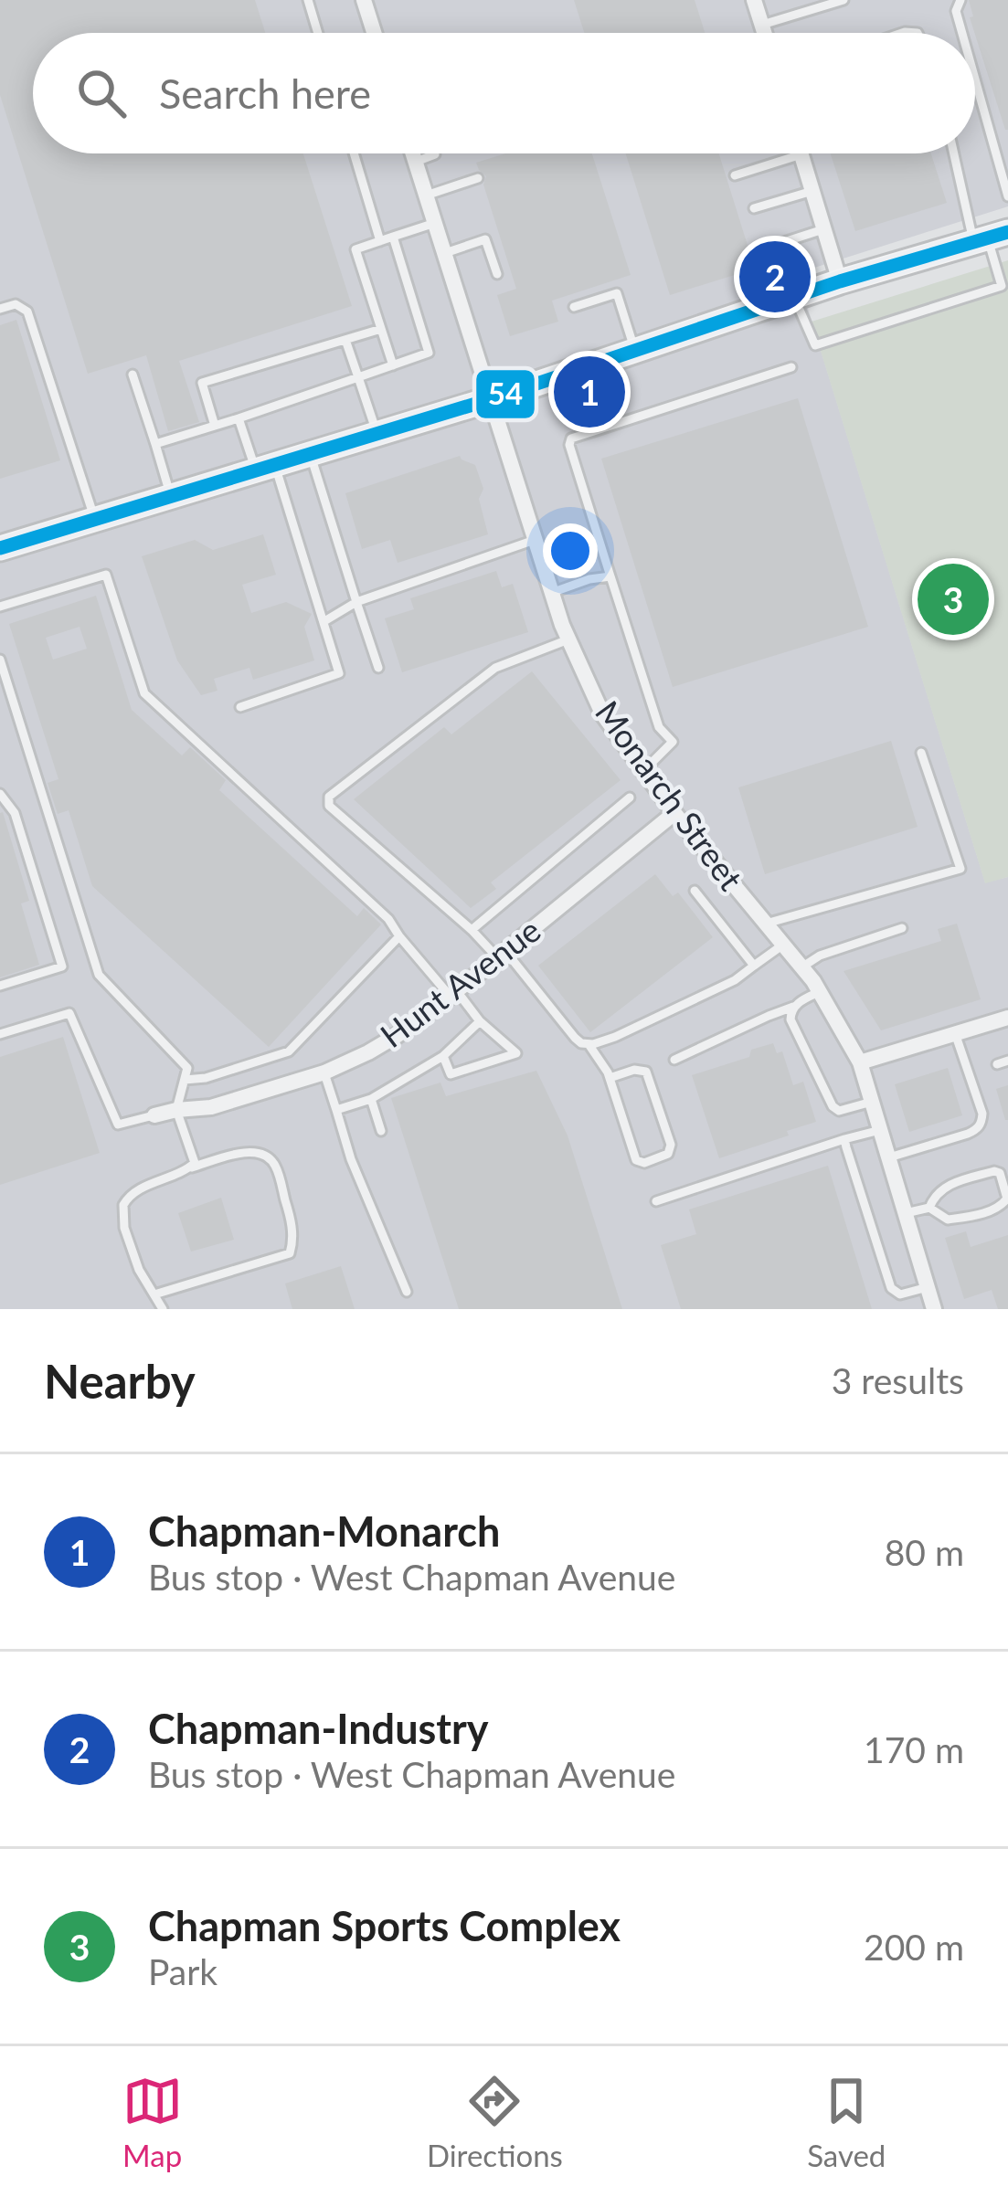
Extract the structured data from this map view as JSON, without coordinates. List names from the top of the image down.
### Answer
{
  "streets": {
    "street": ["Monarch Street", "Hunt Avenue"]
  },
  "crossings": [
    ["Monarch Street", "Hunt Avenue"]
  ],
  "lines": ["transit line 54"],
  "page": {
    "search": "Search here",
    "pins": ["2", "1", "3"],
    "heading": ["Nearby", "3 results"],
    "list": [
      {
        "mark": "1",
        "name": "Chapman-Monarch",
        "note": "Bus stop · West Chapman Avenue",
        "value": "80 m"
      },
      {
        "mark": "2",
        "name": "Chapman-Industry",
        "note": "Bus stop · West Chapman Avenue",
        "value": "170 m"
      },
      {
        "mark": "3",
        "name": "Chapman Sports Complex",
        "note": "Park",
        "value": "200 m"
      }
    ],
    "nav": ["Map", "Directions", "Saved"]
  }
}
